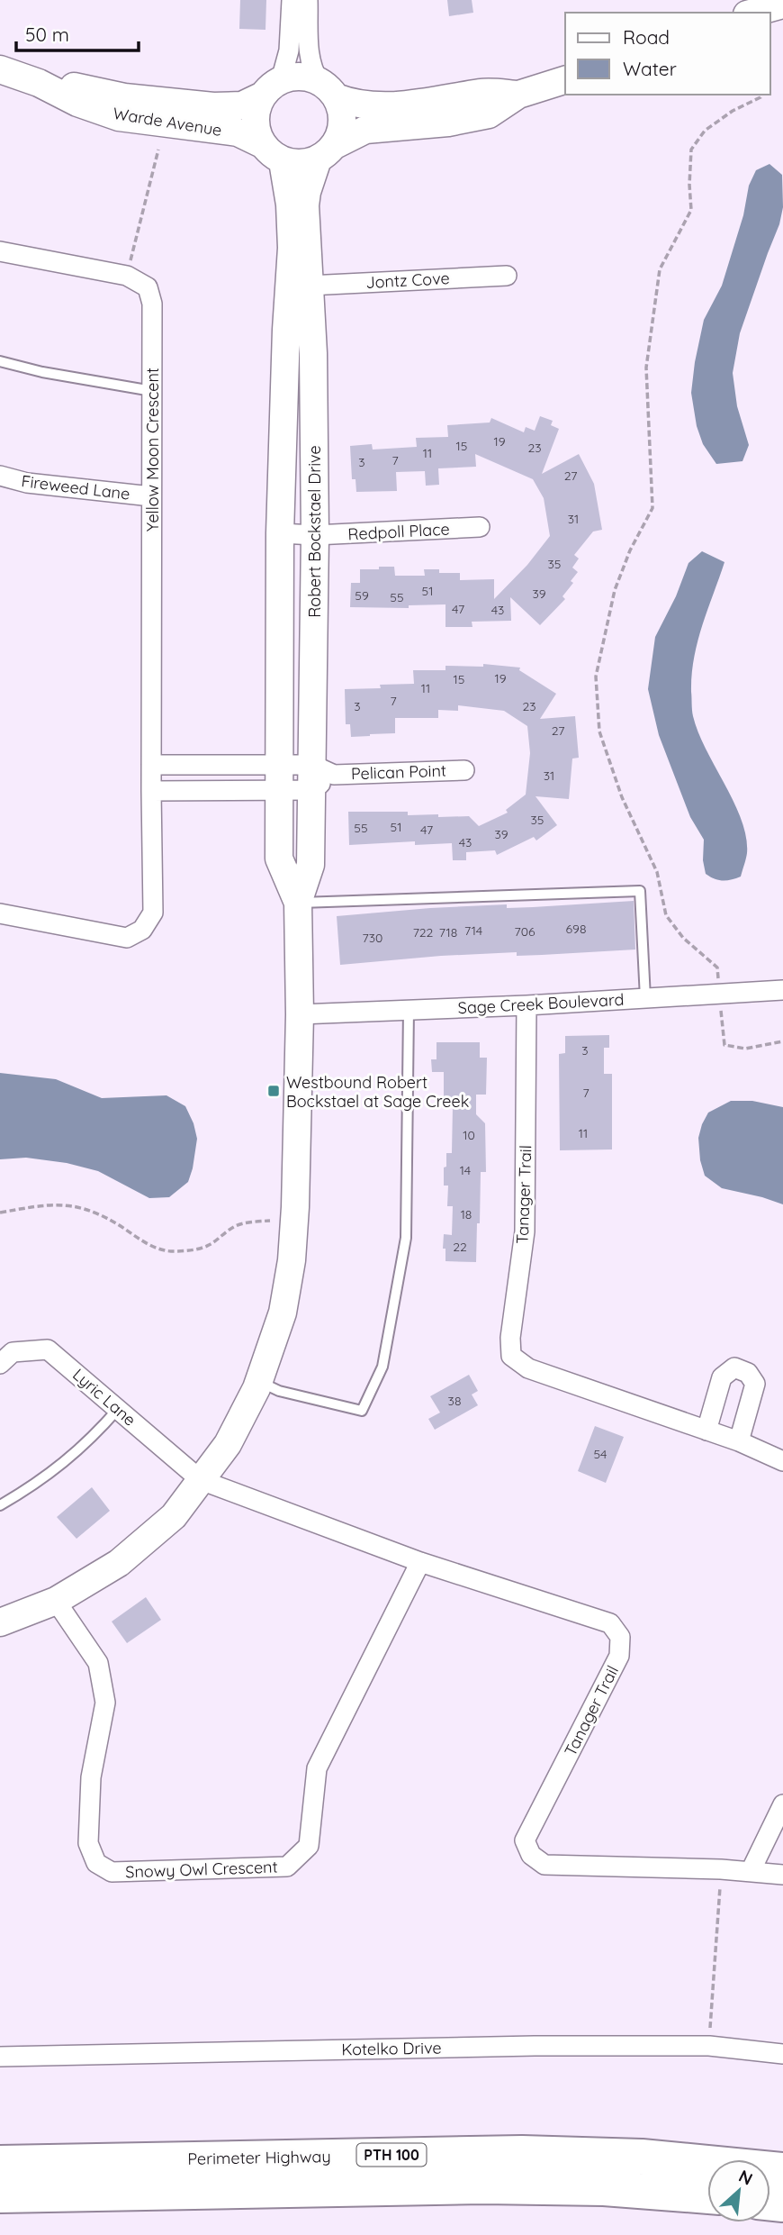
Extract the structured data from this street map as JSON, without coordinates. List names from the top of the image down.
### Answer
{
  "streets": {
    "highway": ["PTH 100", "Perimeter Highway"],
    "street": [
      "Warde Avenue",
      "Jontz Cove",
      "Yellow Moon Crescent",
      "Fireweed Lane",
      "Robert Bockstael Drive",
      "Redpoll Place",
      "Pelican Point",
      "Sage Creek Boulevard",
      "Tanager Trail",
      "Lyric Lane",
      "Snowy Owl Crescent",
      "Kotelko Drive"
    ]
  },
  "crossings": [
    ["Warde Avenue", "Robert Bockstael Drive"],
    ["Jontz Cove", "Robert Bockstael Drive"],
    ["Yellow Moon Crescent", "Fireweed Lane"],
    ["Robert Bockstael Drive", "Redpoll Place"],
    ["Robert Bockstael Drive", "Pelican Point"],
    ["Robert Bockstael Drive", "Sage Creek Boulevard"],
    ["Robert Bockstael Drive", "Tanager Trail"],
    ["Robert Bockstael Drive", "Lyric Lane"],
    ["Robert Bockstael Drive", "Snowy Owl Crescent"],
    ["Sage Creek Boulevard", "Tanager Trail"],
    ["Tanager Trail", "Lyric Lane"],
    ["Tanager Trail", "Snowy Owl Crescent"]
  ],
  "places": {
    "transit": ["Westbound Robert Bockstael at Sage Creek"]
  },
  "house_numbers": [
    "19",
    "15",
    "23",
    "11",
    "7",
    "3",
    "27",
    "31",
    "35",
    "51",
    "39",
    "59",
    "55",
    "47",
    "43",
    "19",
    "15",
    "11",
    "7",
    "3",
    "23",
    "27",
    "31",
    "35",
    "51",
    "55",
    "47",
    "39",
    "43",
    "698",
    "714",
    "706",
    "722",
    "718",
    "730",
    "3",
    "7",
    "11",
    "10",
    "14",
    "18",
    "22",
    "38",
    "54"
  ],
  "legend": ["Road", "Water"],
  "scale_bar": "50 m",
  "north": "top right"
}
